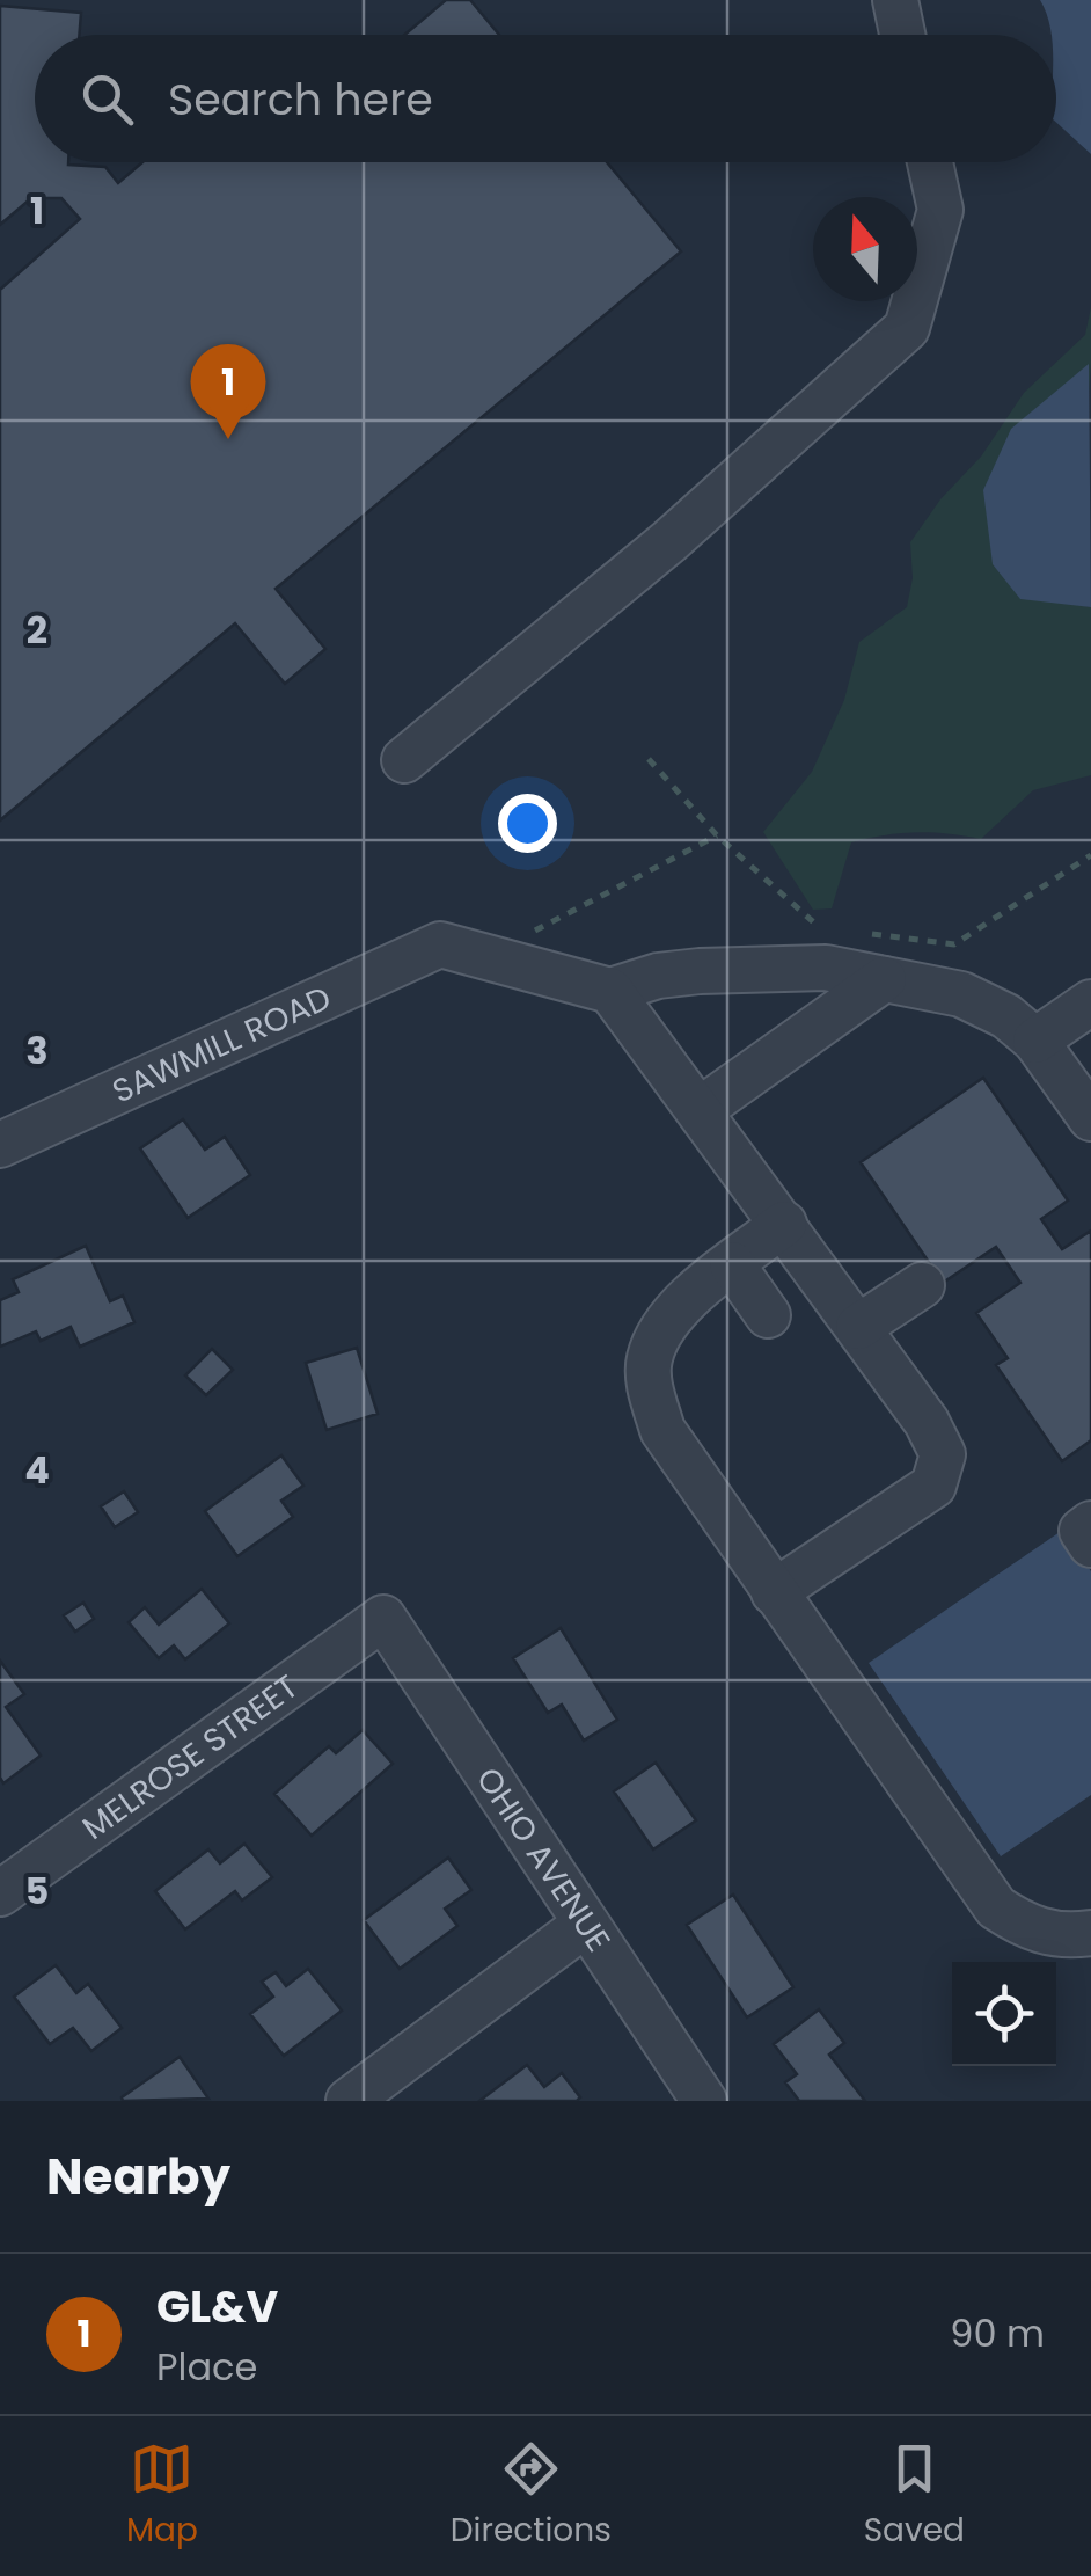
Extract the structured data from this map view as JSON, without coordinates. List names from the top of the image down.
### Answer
{
  "streets": {
    "street": ["SAWMILL ROAD", "MELROSE STREET", "OHIO AVENUE"]
  },
  "crossings": [
    ["MELROSE STREET", "OHIO AVENUE"]
  ],
  "north": "top",
  "page": {
    "search": "Search here",
    "pins": "1",
    "heading": "Nearby",
    "list": [
      {
        "mark": "1",
        "name": "GL&V",
        "note": "Place",
        "value": "90 m"
      }
    ],
    "nav": ["Map", "Directions", "Saved"]
  },
  "grid": {
    "rows": [
      "1",
      "2",
      "3",
      "4",
      "5"
    ]
  }
}
